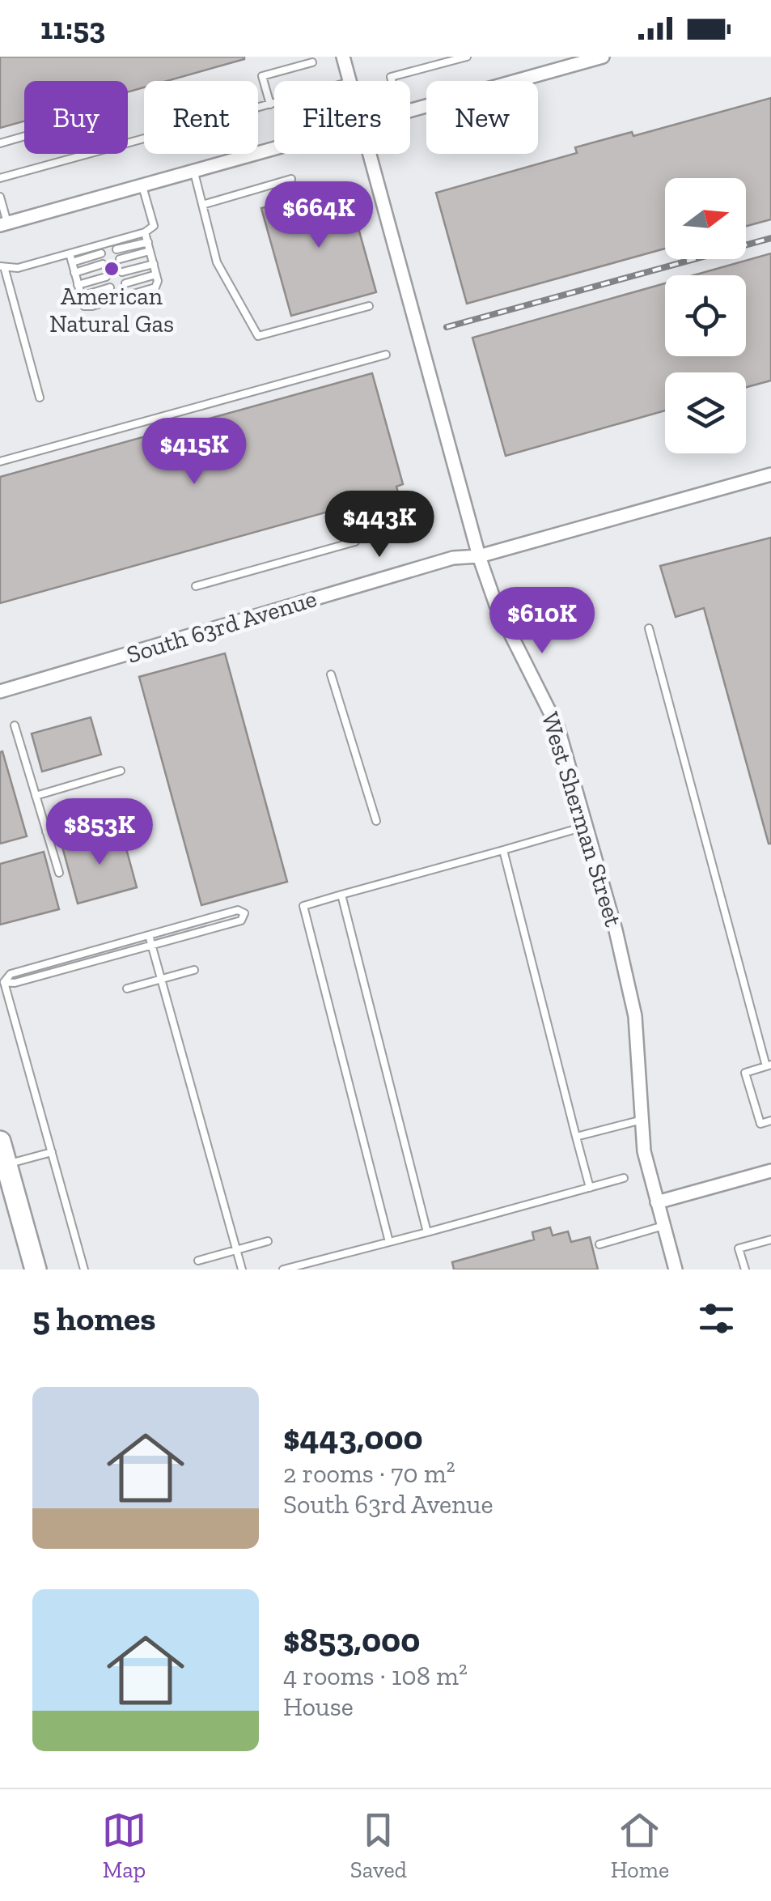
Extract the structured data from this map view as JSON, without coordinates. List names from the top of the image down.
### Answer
{
  "streets": {
    "street": ["South 63rd Avenue", "West Sherman Street"]
  },
  "crossings": [
    ["South 63rd Avenue", "West Sherman Street"]
  ],
  "places": ["American Natural Gas"],
  "north": "right",
  "page": {
    "status": "11:53",
    "chip": [
      "Buy",
      "Rent",
      "Filters",
      "New"
    ],
    "price": [
      "$664K",
      "$415K",
      "$443K",
      "$610K",
      "$853K"
    ],
    "heading": "5 homes",
    "list": [
      {
        "name": "$443,000",
        "note": "2 rooms · 70 m² · South 63rd Avenue"
      },
      {
        "name": "$853,000",
        "note": "4 rooms · 108 m² · House"
      }
    ],
    "tabs": ["Map", "Saved", "Home"]
  }
}
